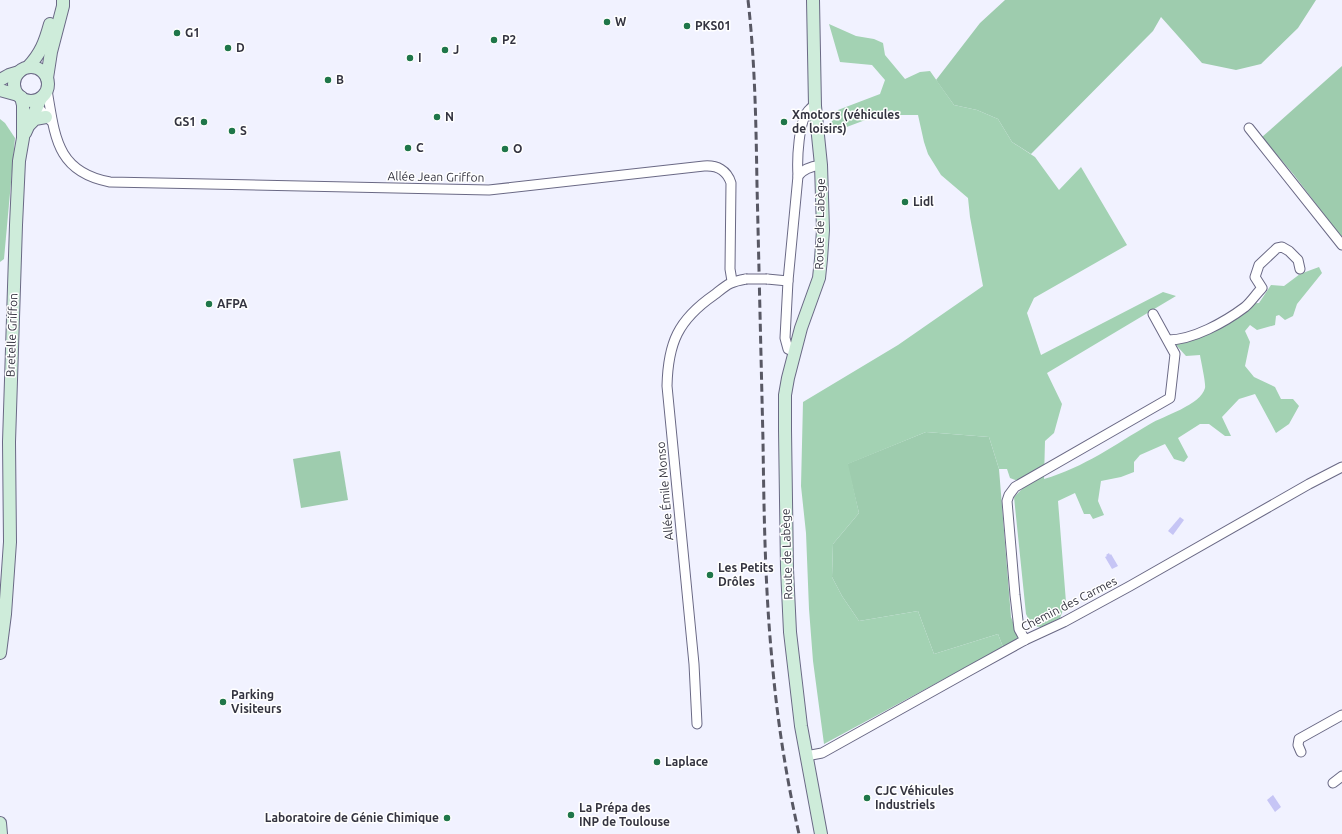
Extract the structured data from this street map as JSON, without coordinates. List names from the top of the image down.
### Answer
{
  "streets": {
    "main road": ["Route de Labège", "Bretelle Griffon"],
    "street": ["Allée Jean Griffon", "Allée Émile Monso", "Chemin des Carmes"]
  },
  "crossings": [
    ["Allée Jean Griffon", "Bretelle Griffon"],
    ["Allée Jean Griffon", "Allée Émile Monso"],
    ["Route de Labège", "Chemin des Carmes"]
  ],
  "places": [
    "W",
    "PKS01",
    "G1",
    "P2",
    "D",
    "J",
    "I",
    "B",
    "N",
    "GS1",
    "Xmotors (véhicules de loisirs)",
    "S",
    "C",
    "O",
    "Lidl",
    "AFPA",
    "Les Petits Drôles",
    "Parking Visiteurs",
    "Laplace",
    "CJC Véhicules Industriels",
    "La Prépa des INP de Toulouse",
    "Laboratoire de Génie Chimique"
  ]
}
